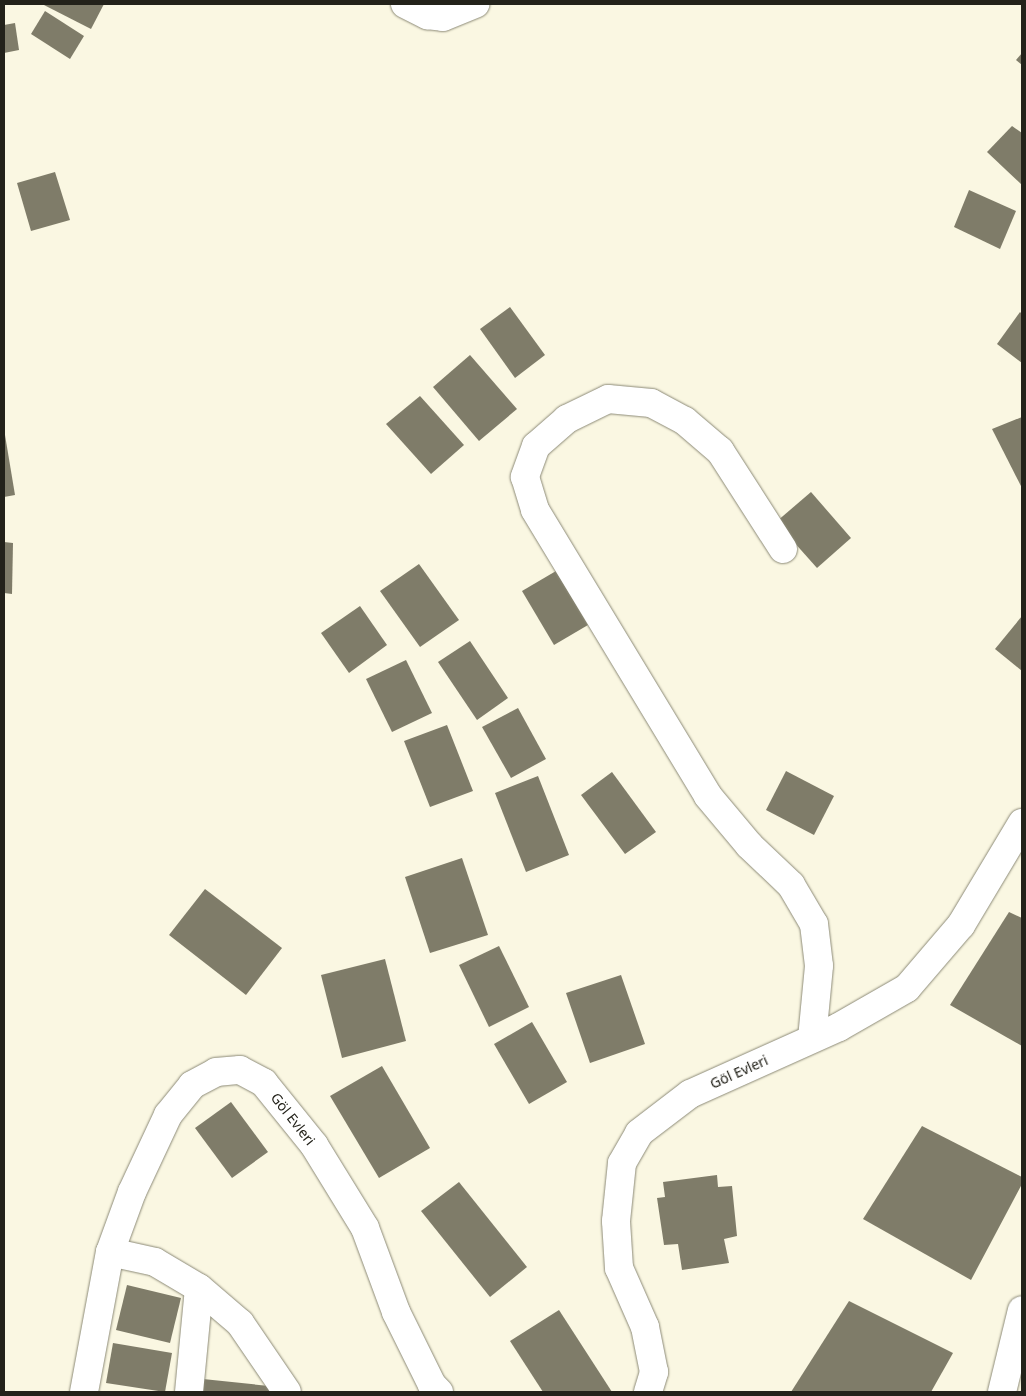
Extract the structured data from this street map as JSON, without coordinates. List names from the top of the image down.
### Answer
{
  "streets": {
    "street": ["Göl Evleri"]
  }
}
